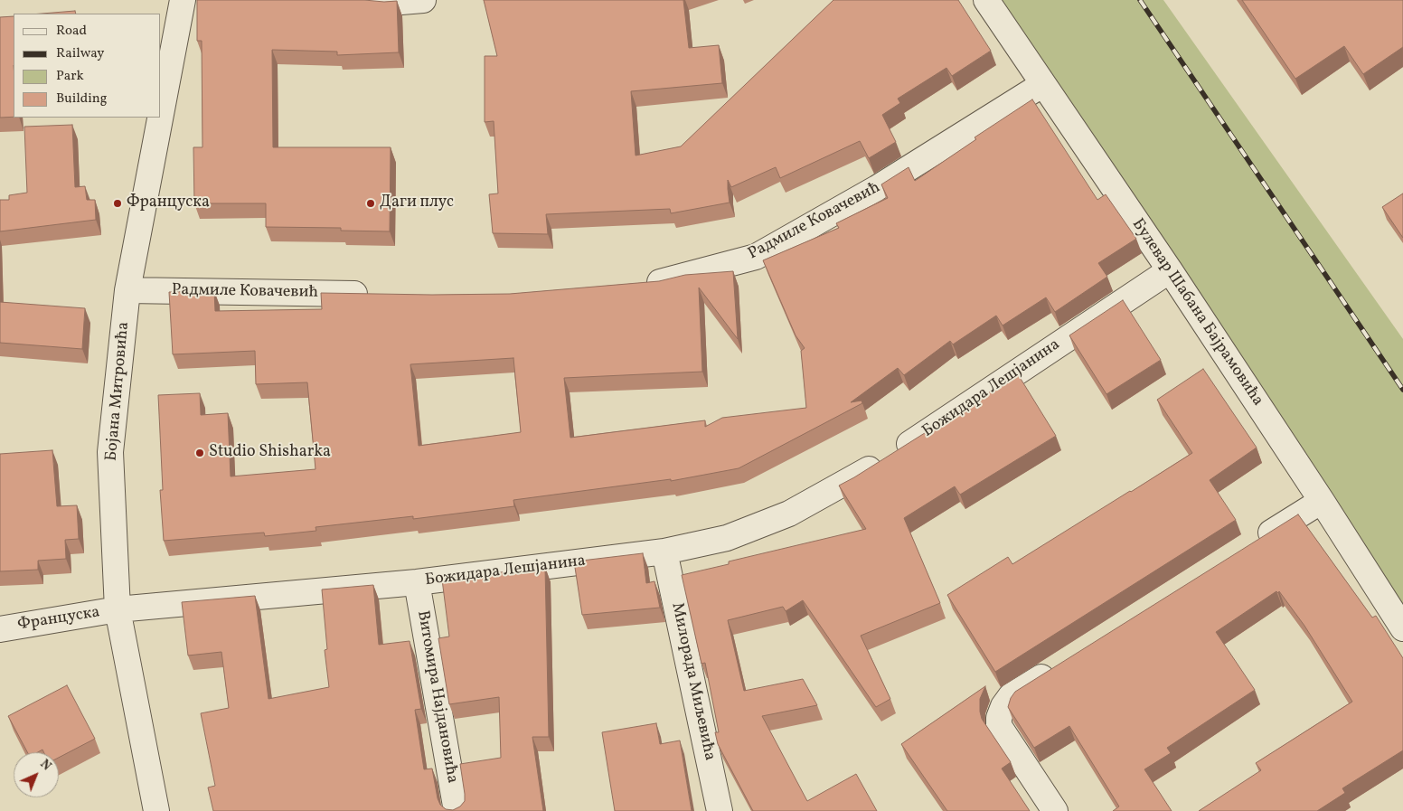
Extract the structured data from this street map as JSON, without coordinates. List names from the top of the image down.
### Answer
{
  "streets": {
    "street": [
      "Радмиле Ковачевић",
      "Булевар Шабана Бајрамовића",
      "Божидара Лешјанина",
      "Бојана Митровића",
      "Француска",
      "Милорада Миљевића",
      "Витомира Најдановића"
    ]
  },
  "crossings": [
    ["Радмиле Ковачевић", "Булевар Шабана Бајрамовића"],
    ["Радмиле Ковачевић", "Бојана Митровића"],
    ["Булевар Шабана Бајрамовића", "Божидара Лешјанина"],
    ["Божидара Лешјанина", "Бојана Митровића"],
    ["Божидара Лешјанина", "Француска"],
    ["Божидара Лешјанина", "Милорада Миљевића"],
    ["Божидара Лешјанина", "Витомира Најдановића"],
    ["Бојана Митровића", "Француска"]
  ],
  "places": ["Француска", "Даги плус", "Studio Shisharka"],
  "legend": [
    "Road",
    "Railway",
    "Park",
    "Building"
  ],
  "north": "top right"
}
